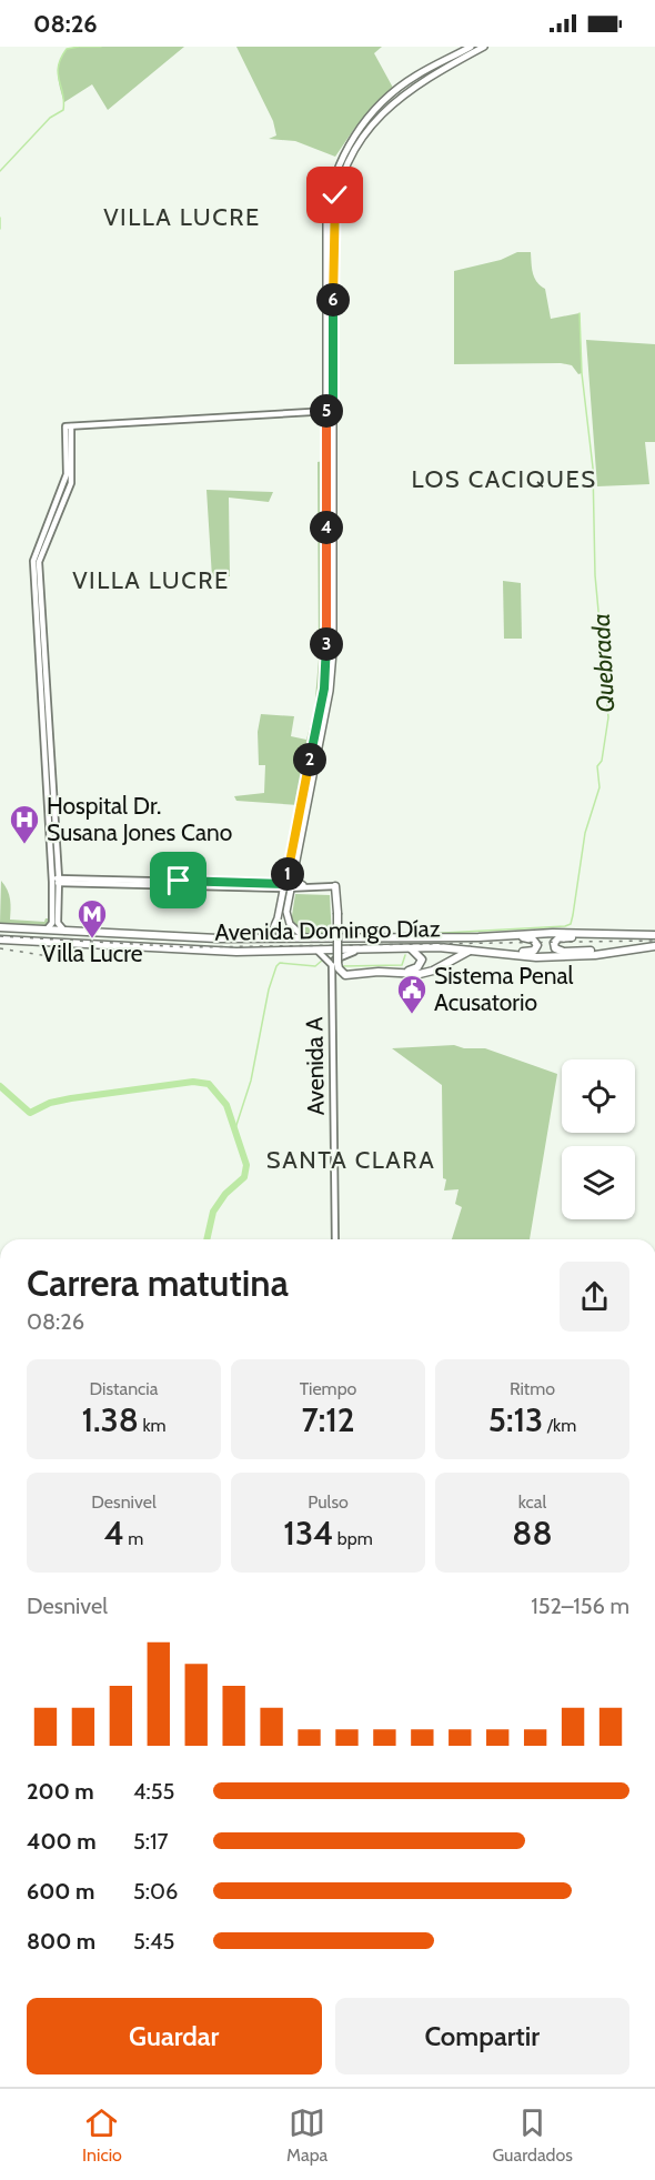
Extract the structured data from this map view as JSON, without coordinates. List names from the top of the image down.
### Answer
{
  "streets": {
    "main road": ["Avenida Domingo Díaz"],
    "street": ["Avenida A"]
  },
  "districts": [
    "VILLA LUCRE",
    "LOS CACIQUES",
    "VILLA LUCRE",
    "SANTA CLARA"
  ],
  "water": ["Quebrada"],
  "places": {
    "hospital": ["Hospital Dr. Susana Jones Cano"],
    "metro station": ["Villa Lucre"],
    "public building": ["Sistema Penal Acusatorio"]
  },
  "page": {
    "status": "08:26",
    "pins": [
      "6",
      "5",
      "4",
      "3",
      "2",
      "1"
    ],
    "heading": ["Carrera matutina", "08:26"],
    "stats": [
      ["Distancia", "1.38 km"],
      ["Tiempo", "7:12"],
      ["Ritmo", "5:13 /km"],
      ["Desnivel", "4 m"],
      ["Pulso", "134 bpm"],
      ["kcal", "88"]
    ],
    "chart": ["Desnivel", "152–156 m"],
    "list": [
      {
        "name": "200 m",
        "note": "4:55"
      },
      {
        "name": "400 m",
        "note": "5:17"
      },
      {
        "name": "600 m",
        "note": "5:06"
      },
      {
        "name": "800 m",
        "note": "5:45"
      }
    ],
    "buttons": ["Guardar", "Compartir"],
    "tabs": ["Inicio", "Mapa", "Guardados"]
  }
}
